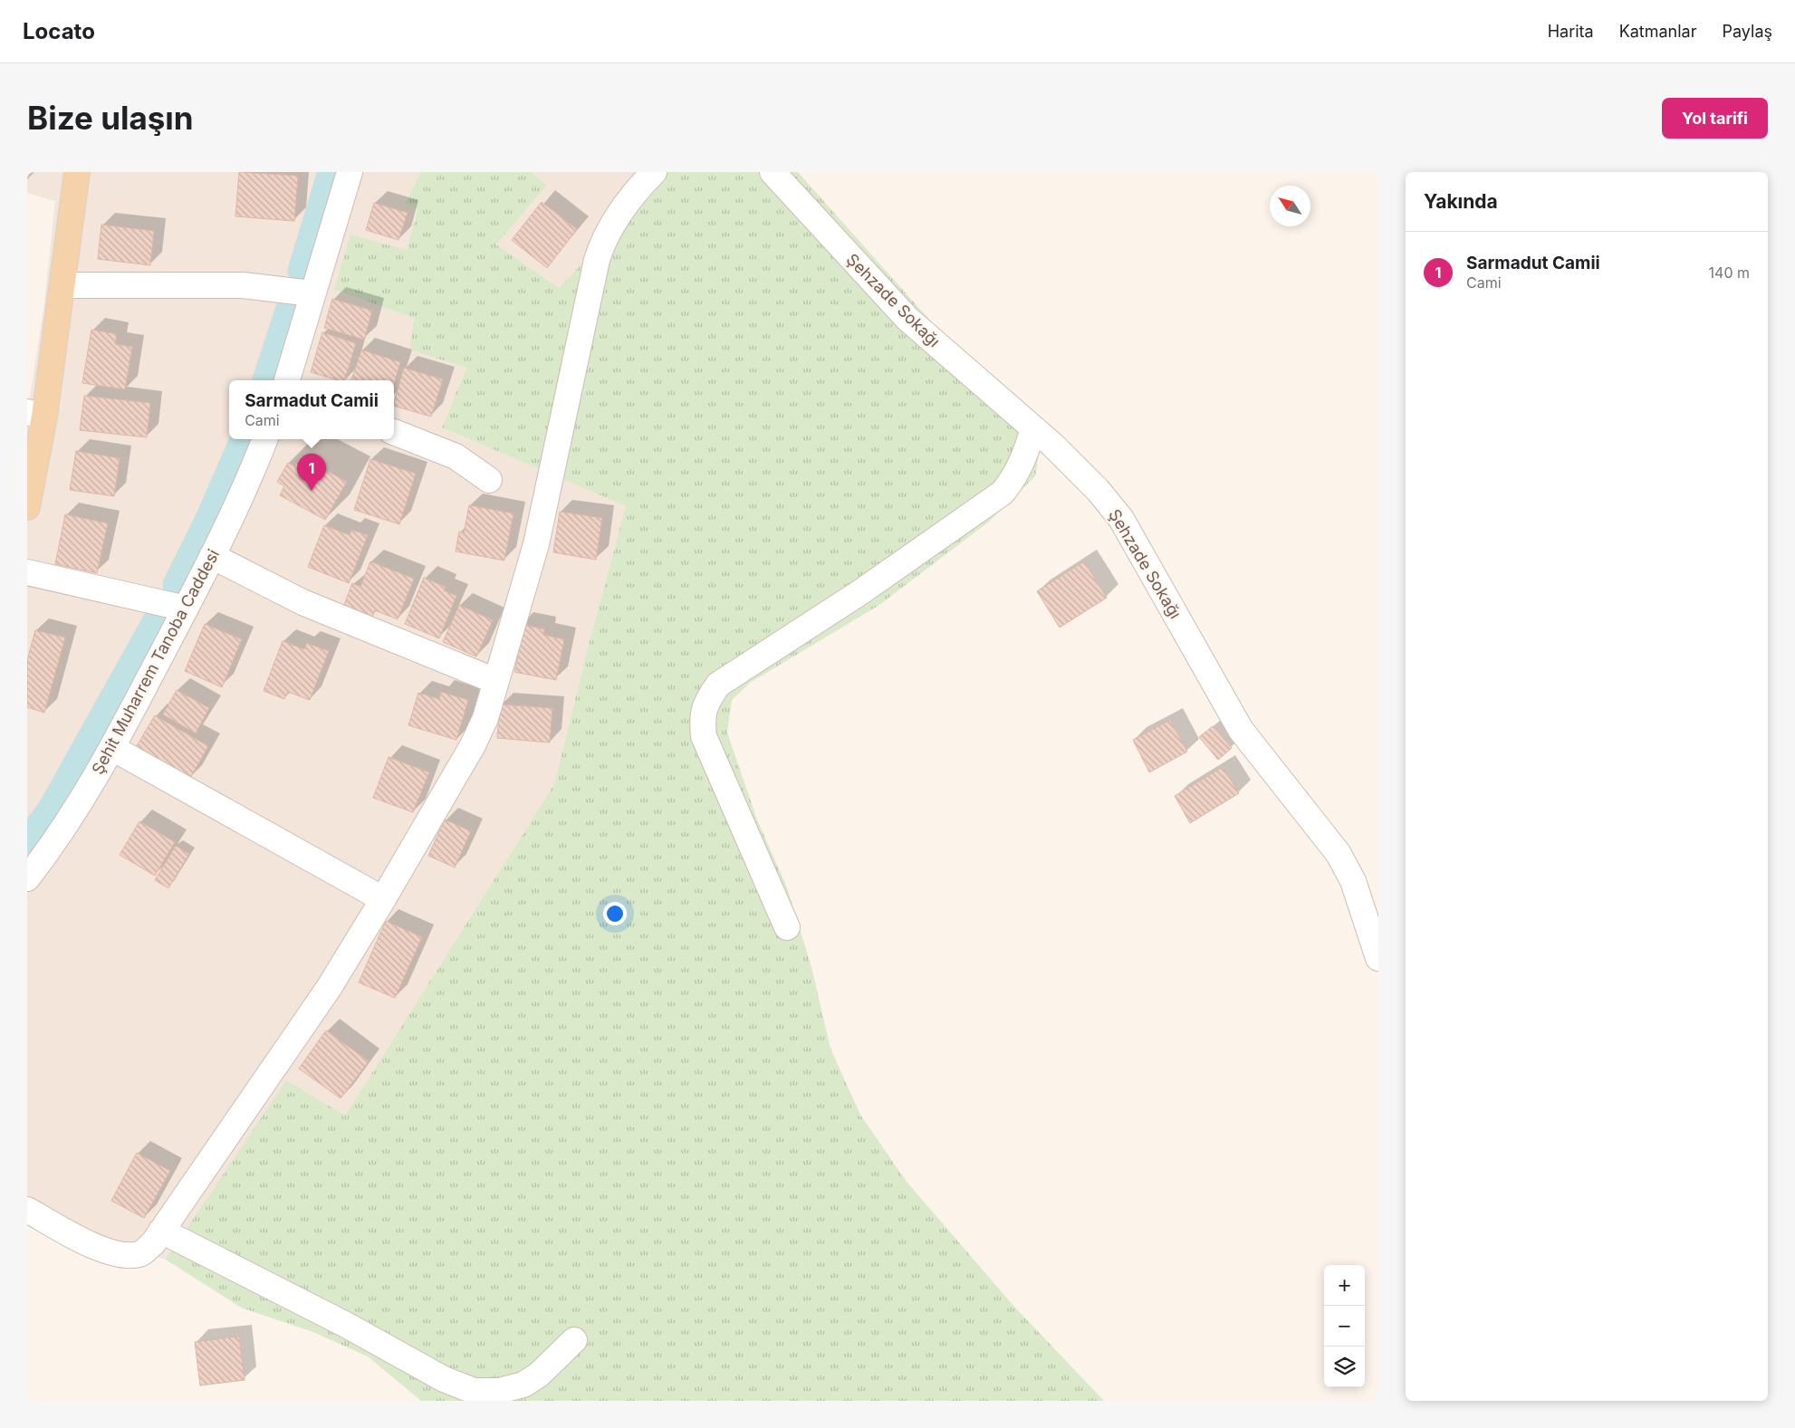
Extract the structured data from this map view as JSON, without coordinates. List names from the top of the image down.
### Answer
{
  "streets": {
    "street": ["Şehzade Sokağı", "Şehit Muharrem Tanoba Caddesi"]
  },
  "north": "top left",
  "page": {
    "header": "Locato",
    "nav": ["Harita", "Katmanlar", "Paylaş"],
    "buttons": "Yol tarifi",
    "title": "Bize ulaşın",
    "heading": "Yakında",
    "list": [
      {
        "mark": "1",
        "name": "Sarmadut Camii",
        "note": "Cami",
        "value": "140 m"
      }
    ],
    "popup": ["Sarmadut Camii", "Cami"],
    "pins": "1",
    "map_buttons": ["+", "−"]
  }
}
